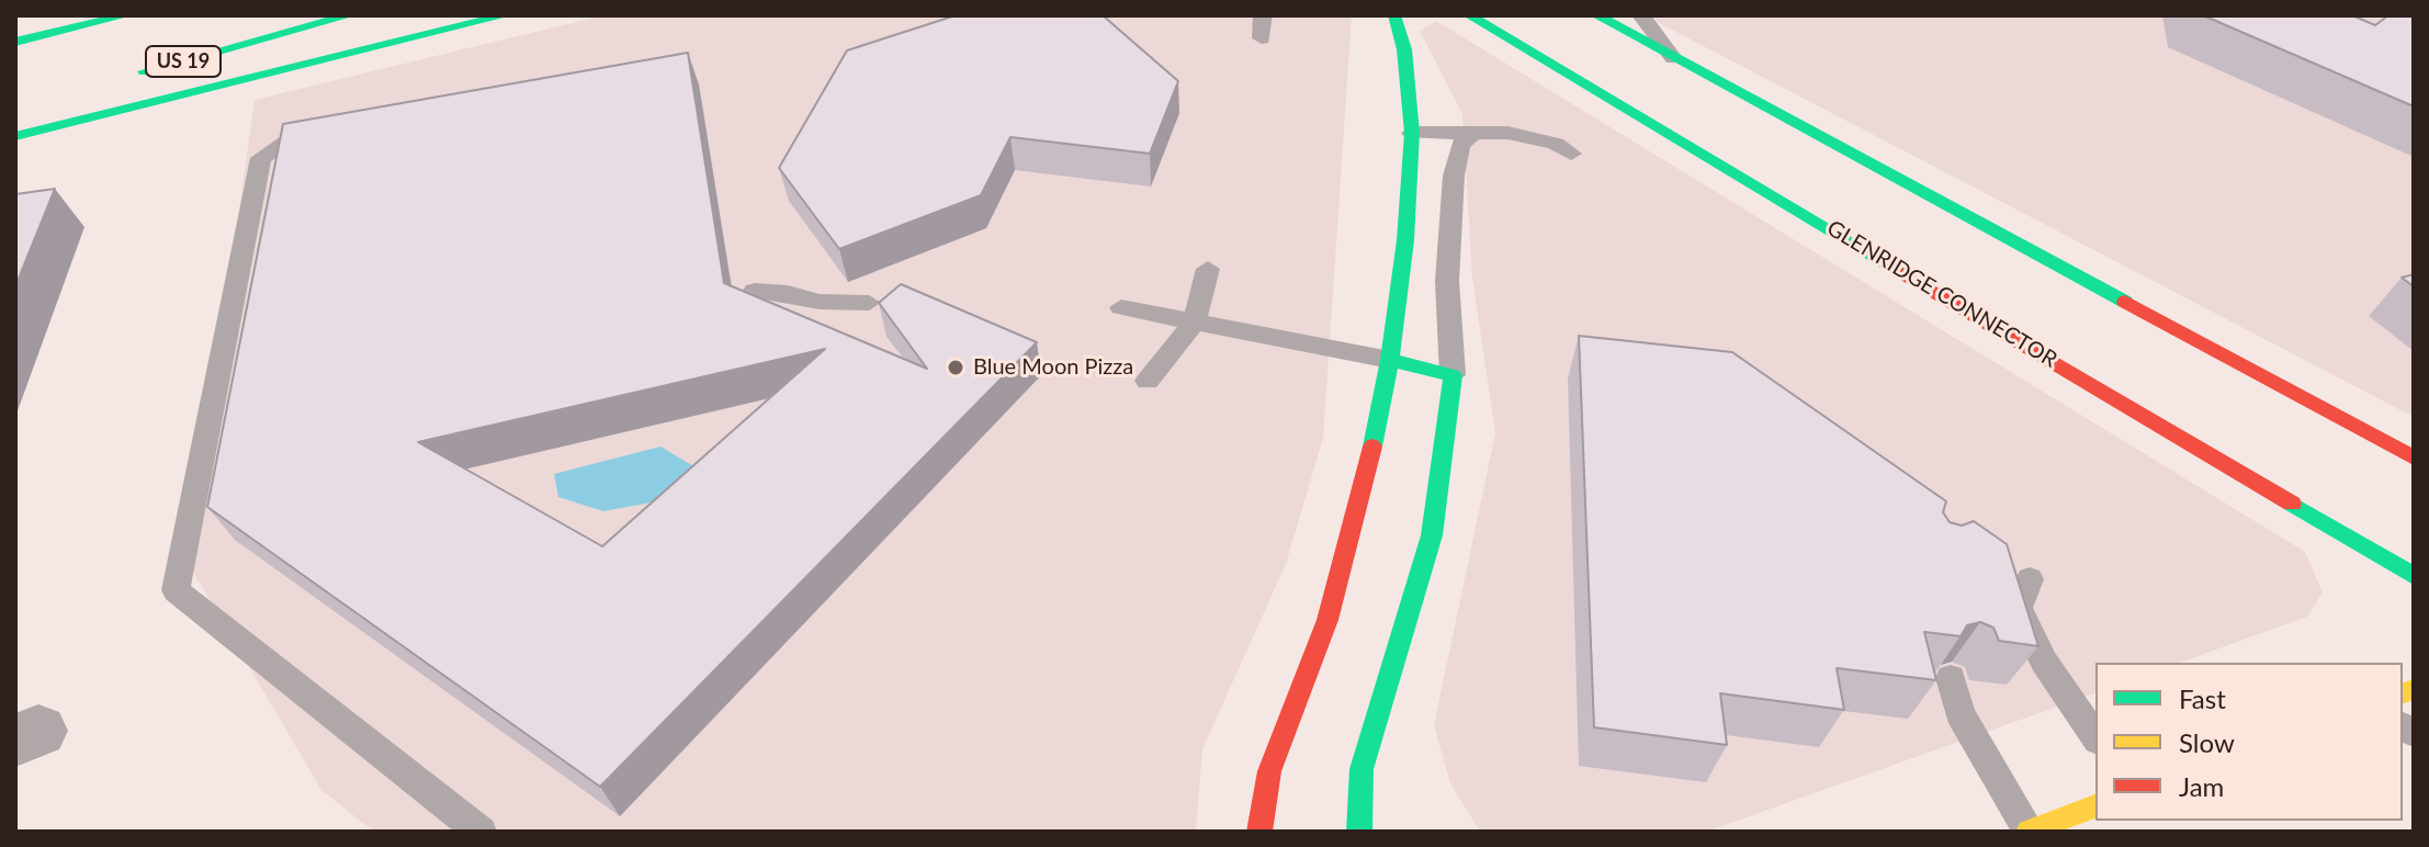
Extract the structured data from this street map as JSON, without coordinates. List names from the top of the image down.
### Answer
{
  "streets": {
    "main road": ["US 19", "GLENRIDGE CONNECTOR"]
  },
  "places": ["Blue Moon Pizza"],
  "legend": ["Fast", "Slow", "Jam"]
}
